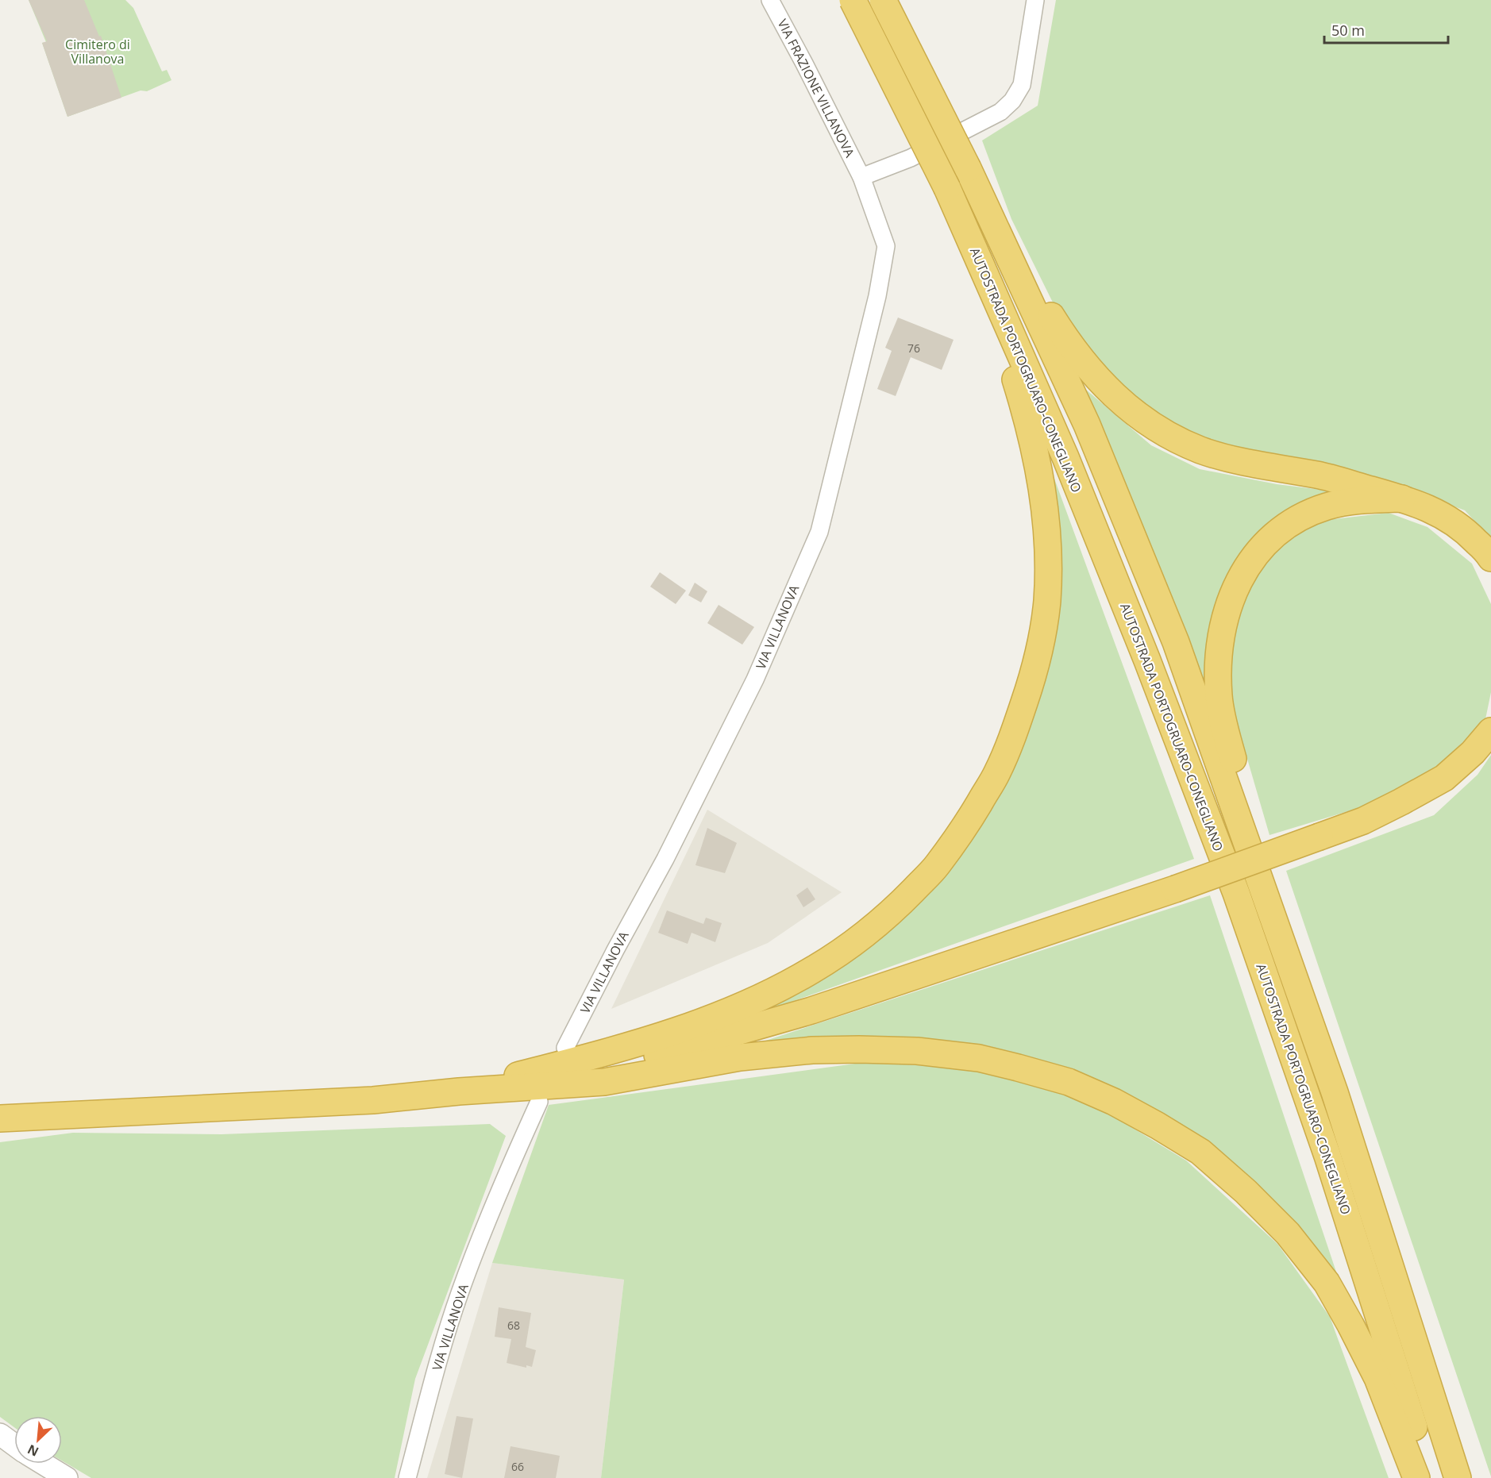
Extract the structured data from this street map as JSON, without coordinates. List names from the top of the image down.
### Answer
{
  "streets": {
    "highway": ["AUTOSTRADA PORTOGRUARO-CONEGLIANO"],
    "street": ["VIA FRAZIONE VILLANOVA", "VIA VILLANOVA"]
  },
  "crossings": [
    ["VIA FRAZIONE VILLANOVA", "VIA VILLANOVA"]
  ],
  "parks": ["Cimitero di Villanova"],
  "house_numbers": ["76", "68", "66"],
  "scale_bar": "50 m",
  "north": "bottom left"
}
